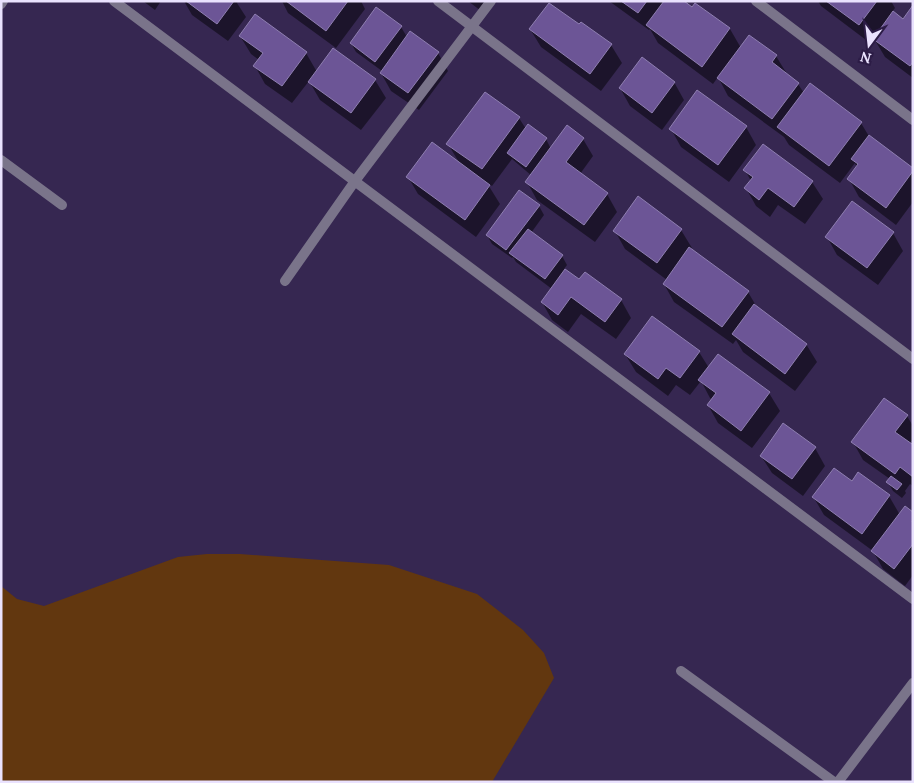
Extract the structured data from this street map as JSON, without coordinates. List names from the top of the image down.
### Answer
{
  "north": "bottom"
}
